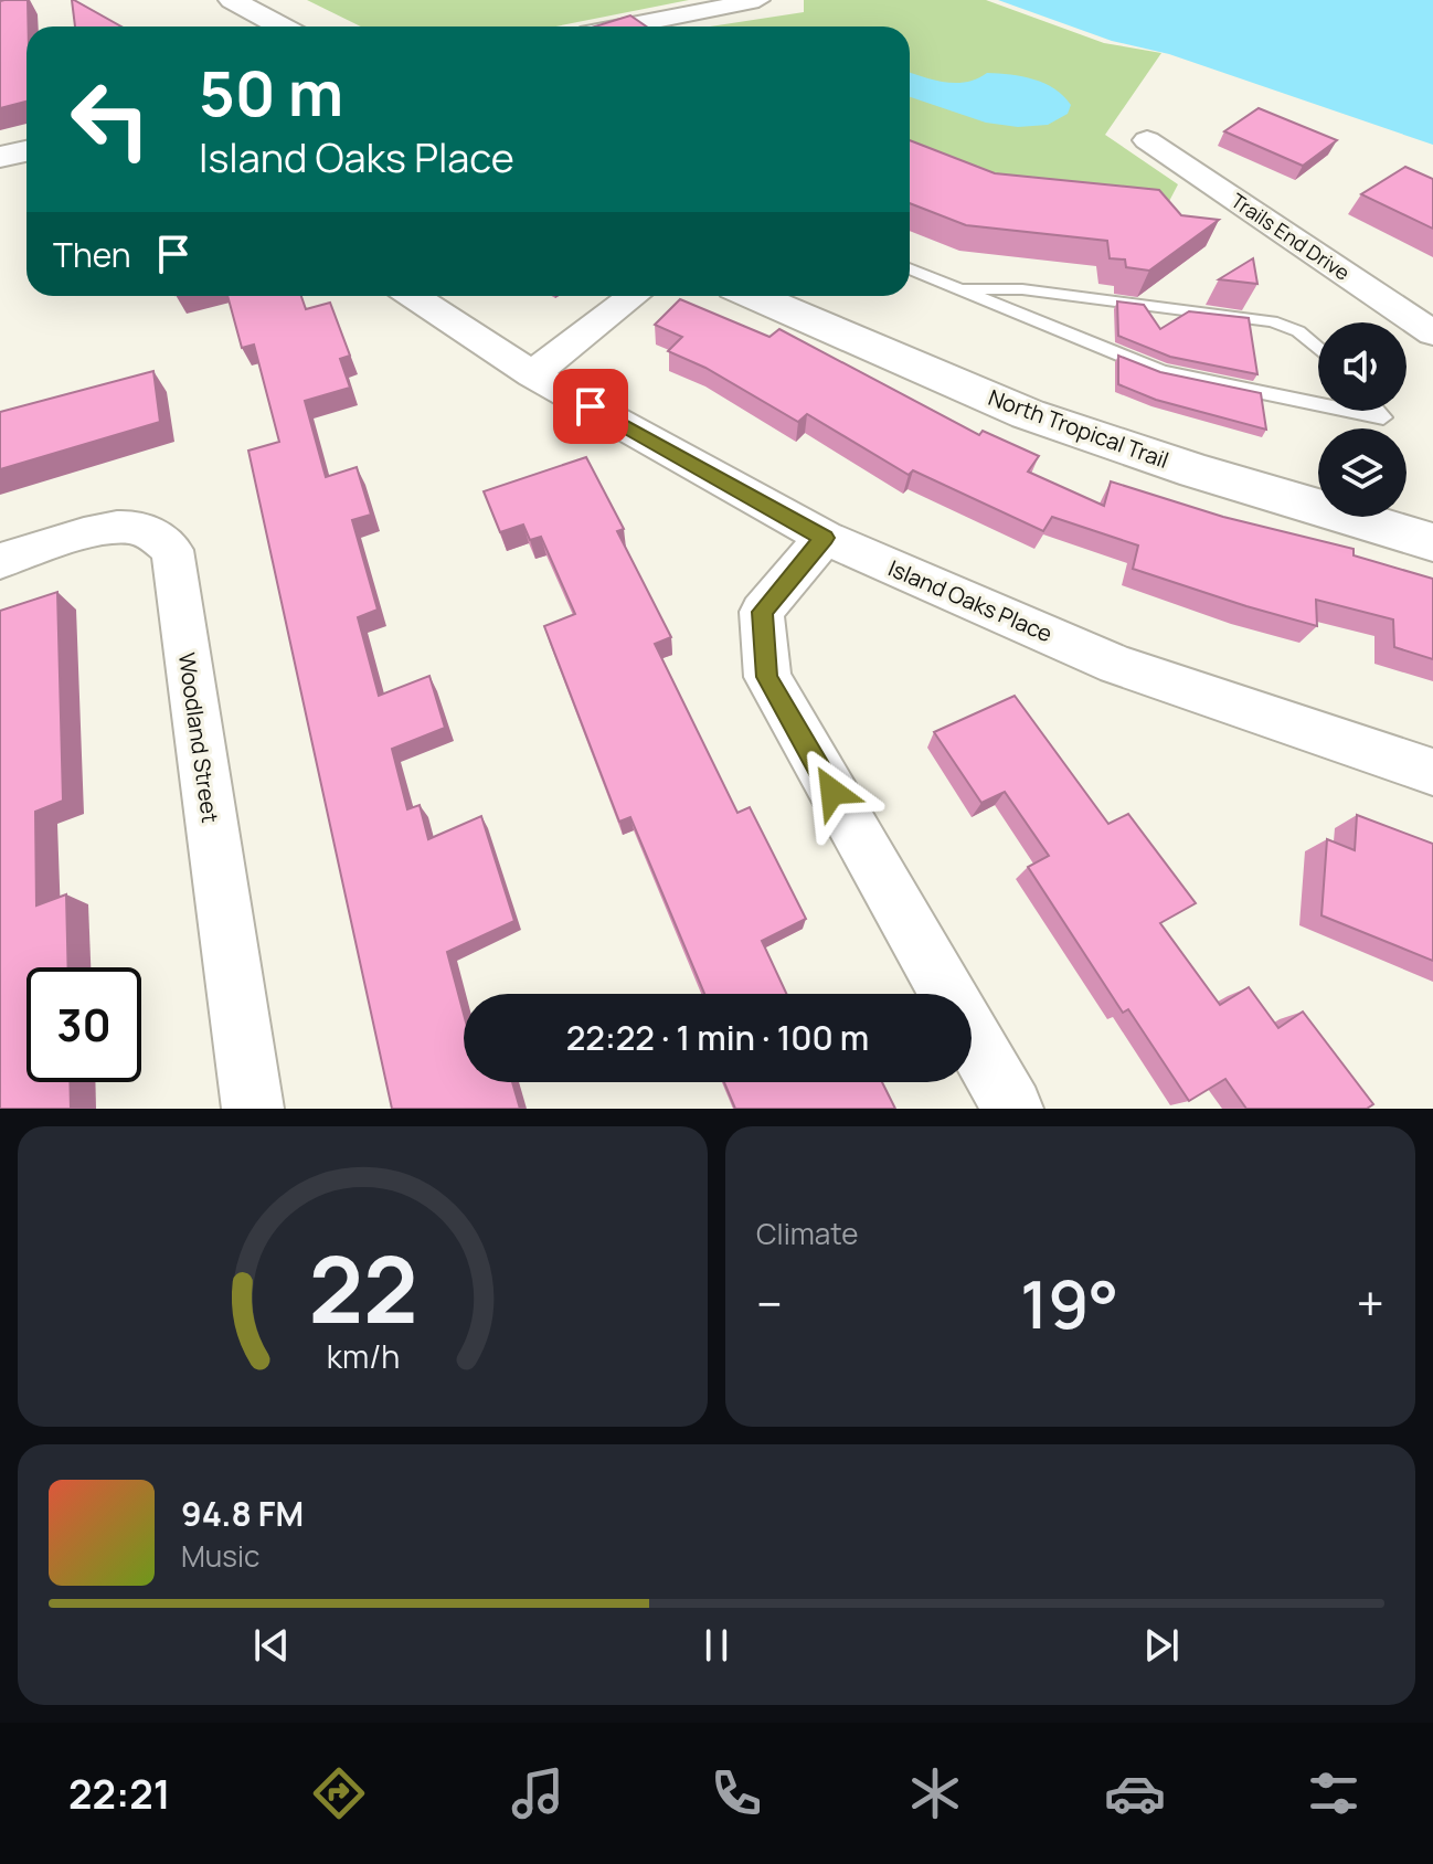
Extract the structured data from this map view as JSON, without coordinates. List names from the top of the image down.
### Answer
{
  "streets": {
    "street": [
      "Trails End Drive",
      "North Tropical Trail",
      "Island Oaks Place",
      "Woodland Street"
    ]
  },
  "page": {
    "turn": ["50 m", "Island Oaks Place"],
    "then": "Then",
    "limit": "30",
    "trip": "22:22 · 1 min · 100 m",
    "tile": "Climate",
    "heat": ["−", "19°", "+"],
    "song": ["94.8 FM", "Music"],
    "tabs": "22:21",
    "gauge": ["22", "km/h"]
  }
}
